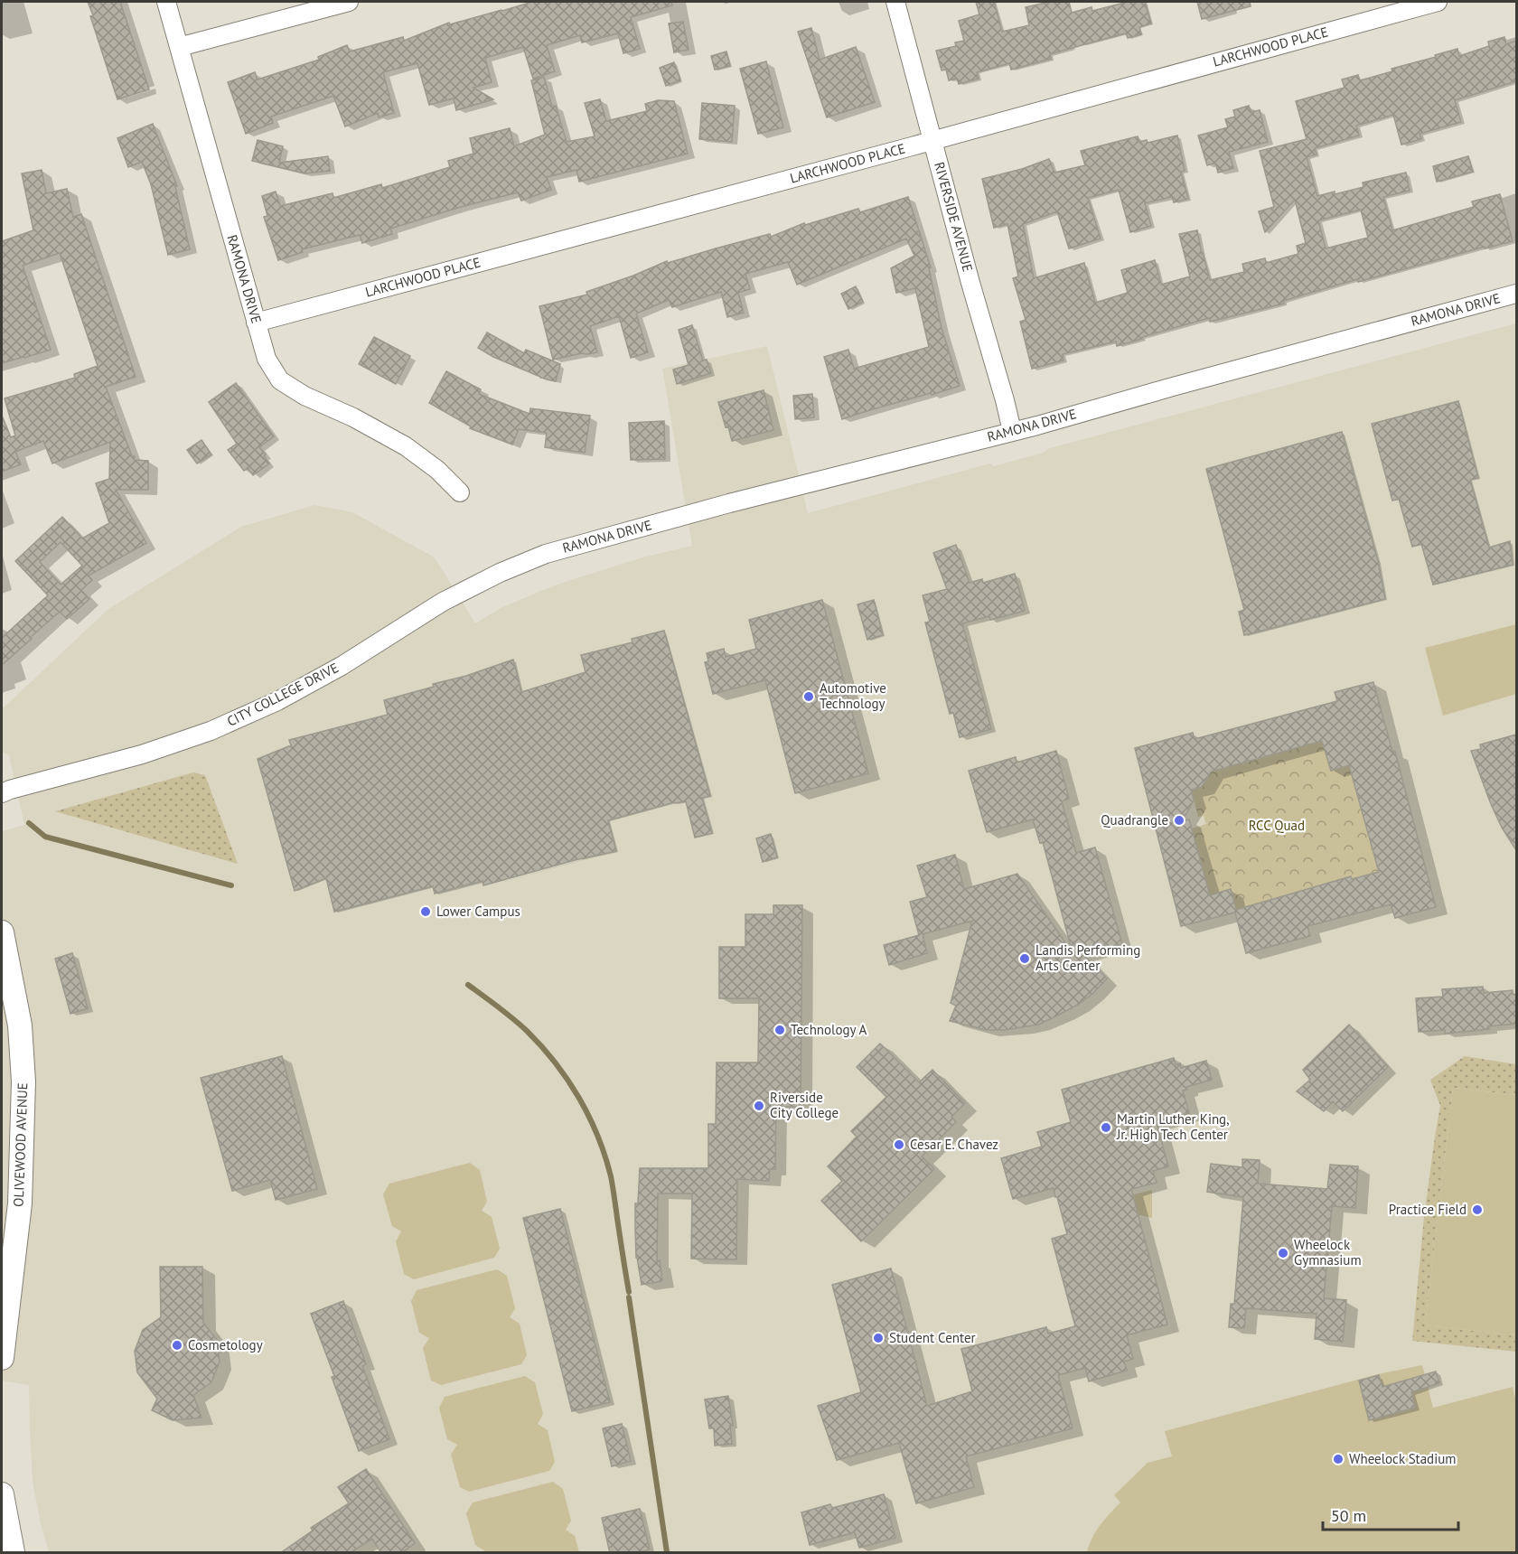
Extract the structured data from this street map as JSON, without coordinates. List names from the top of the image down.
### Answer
{
  "streets": {
    "main road": ["OLIVEWOOD AVENUE"],
    "street": [
      "LARCHWOOD PLACE",
      "RIVERSIDE AVENUE",
      "RAMONA DRIVE",
      "CITY COLLEGE DRIVE"
    ]
  },
  "crossings": [
    ["LARCHWOOD PLACE", "RIVERSIDE AVENUE"],
    ["LARCHWOOD PLACE", "RAMONA DRIVE"],
    ["RIVERSIDE AVENUE", "RAMONA DRIVE"],
    ["RAMONA DRIVE", "CITY COLLEGE DRIVE"]
  ],
  "parks": ["RCC Quad"],
  "places": [
    "Automotive Technology",
    "Quadrangle",
    "Lower Campus",
    "Landis Performing Arts Center",
    "Technology A",
    "Riverside City College",
    "Martin Luther King, Jr. High Tech Center",
    "Cesar E. Chavez",
    "Practice Field",
    "Wheelock Gymnasium",
    "Student Center",
    "Cosmetology",
    "Wheelock Stadium"
  ],
  "scale_bar": "50 m"
}
